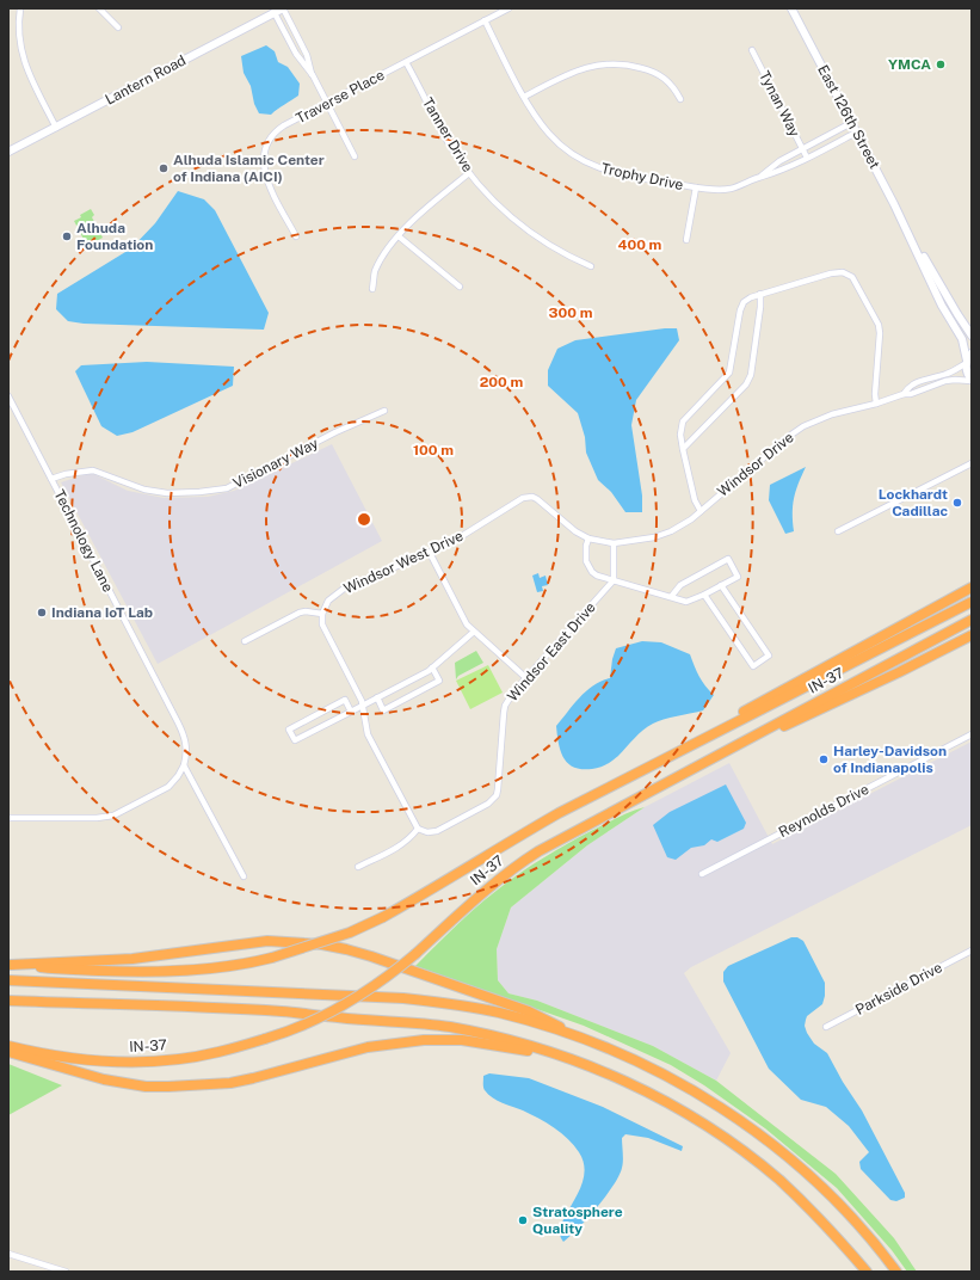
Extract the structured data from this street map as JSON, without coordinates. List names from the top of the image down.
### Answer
{
  "streets": {
    "highway": ["IN-37"],
    "main road": ["Lantern Road", "East 126th Street"],
    "street": [
      "Traverse Place",
      "Tynan Way",
      "Tanner Drive",
      "Trophy Drive",
      "Visionary Way",
      "Windsor Drive",
      "Technology Lane",
      "Windsor West Drive",
      "Windsor East Drive",
      "Reynolds Drive",
      "Parkside Drive"
    ]
  },
  "crossings": [
    ["Traverse Place", "Tanner Drive"],
    ["Traverse Place", "Trophy Drive"],
    ["Tynan Way", "Trophy Drive"],
    ["East 126th Street", "Trophy Drive"],
    ["East 126th Street", "Windsor Drive"],
    ["Visionary Way", "Technology Lane"],
    ["Windsor Drive", "Windsor West Drive"]
  ],
  "places": [
    "YMCA",
    "Alhuda Islamic Center of Indiana (AICI)",
    "Alhuda Foundation",
    "Lockhardt Cadillac",
    "Indiana IoT Lab",
    "Harley-Davidson of Indianapolis",
    "Stratosphere Quality"
  ],
  "rings": [
    "400 m",
    "300 m",
    "200 m",
    "100 m"
  ]
}
